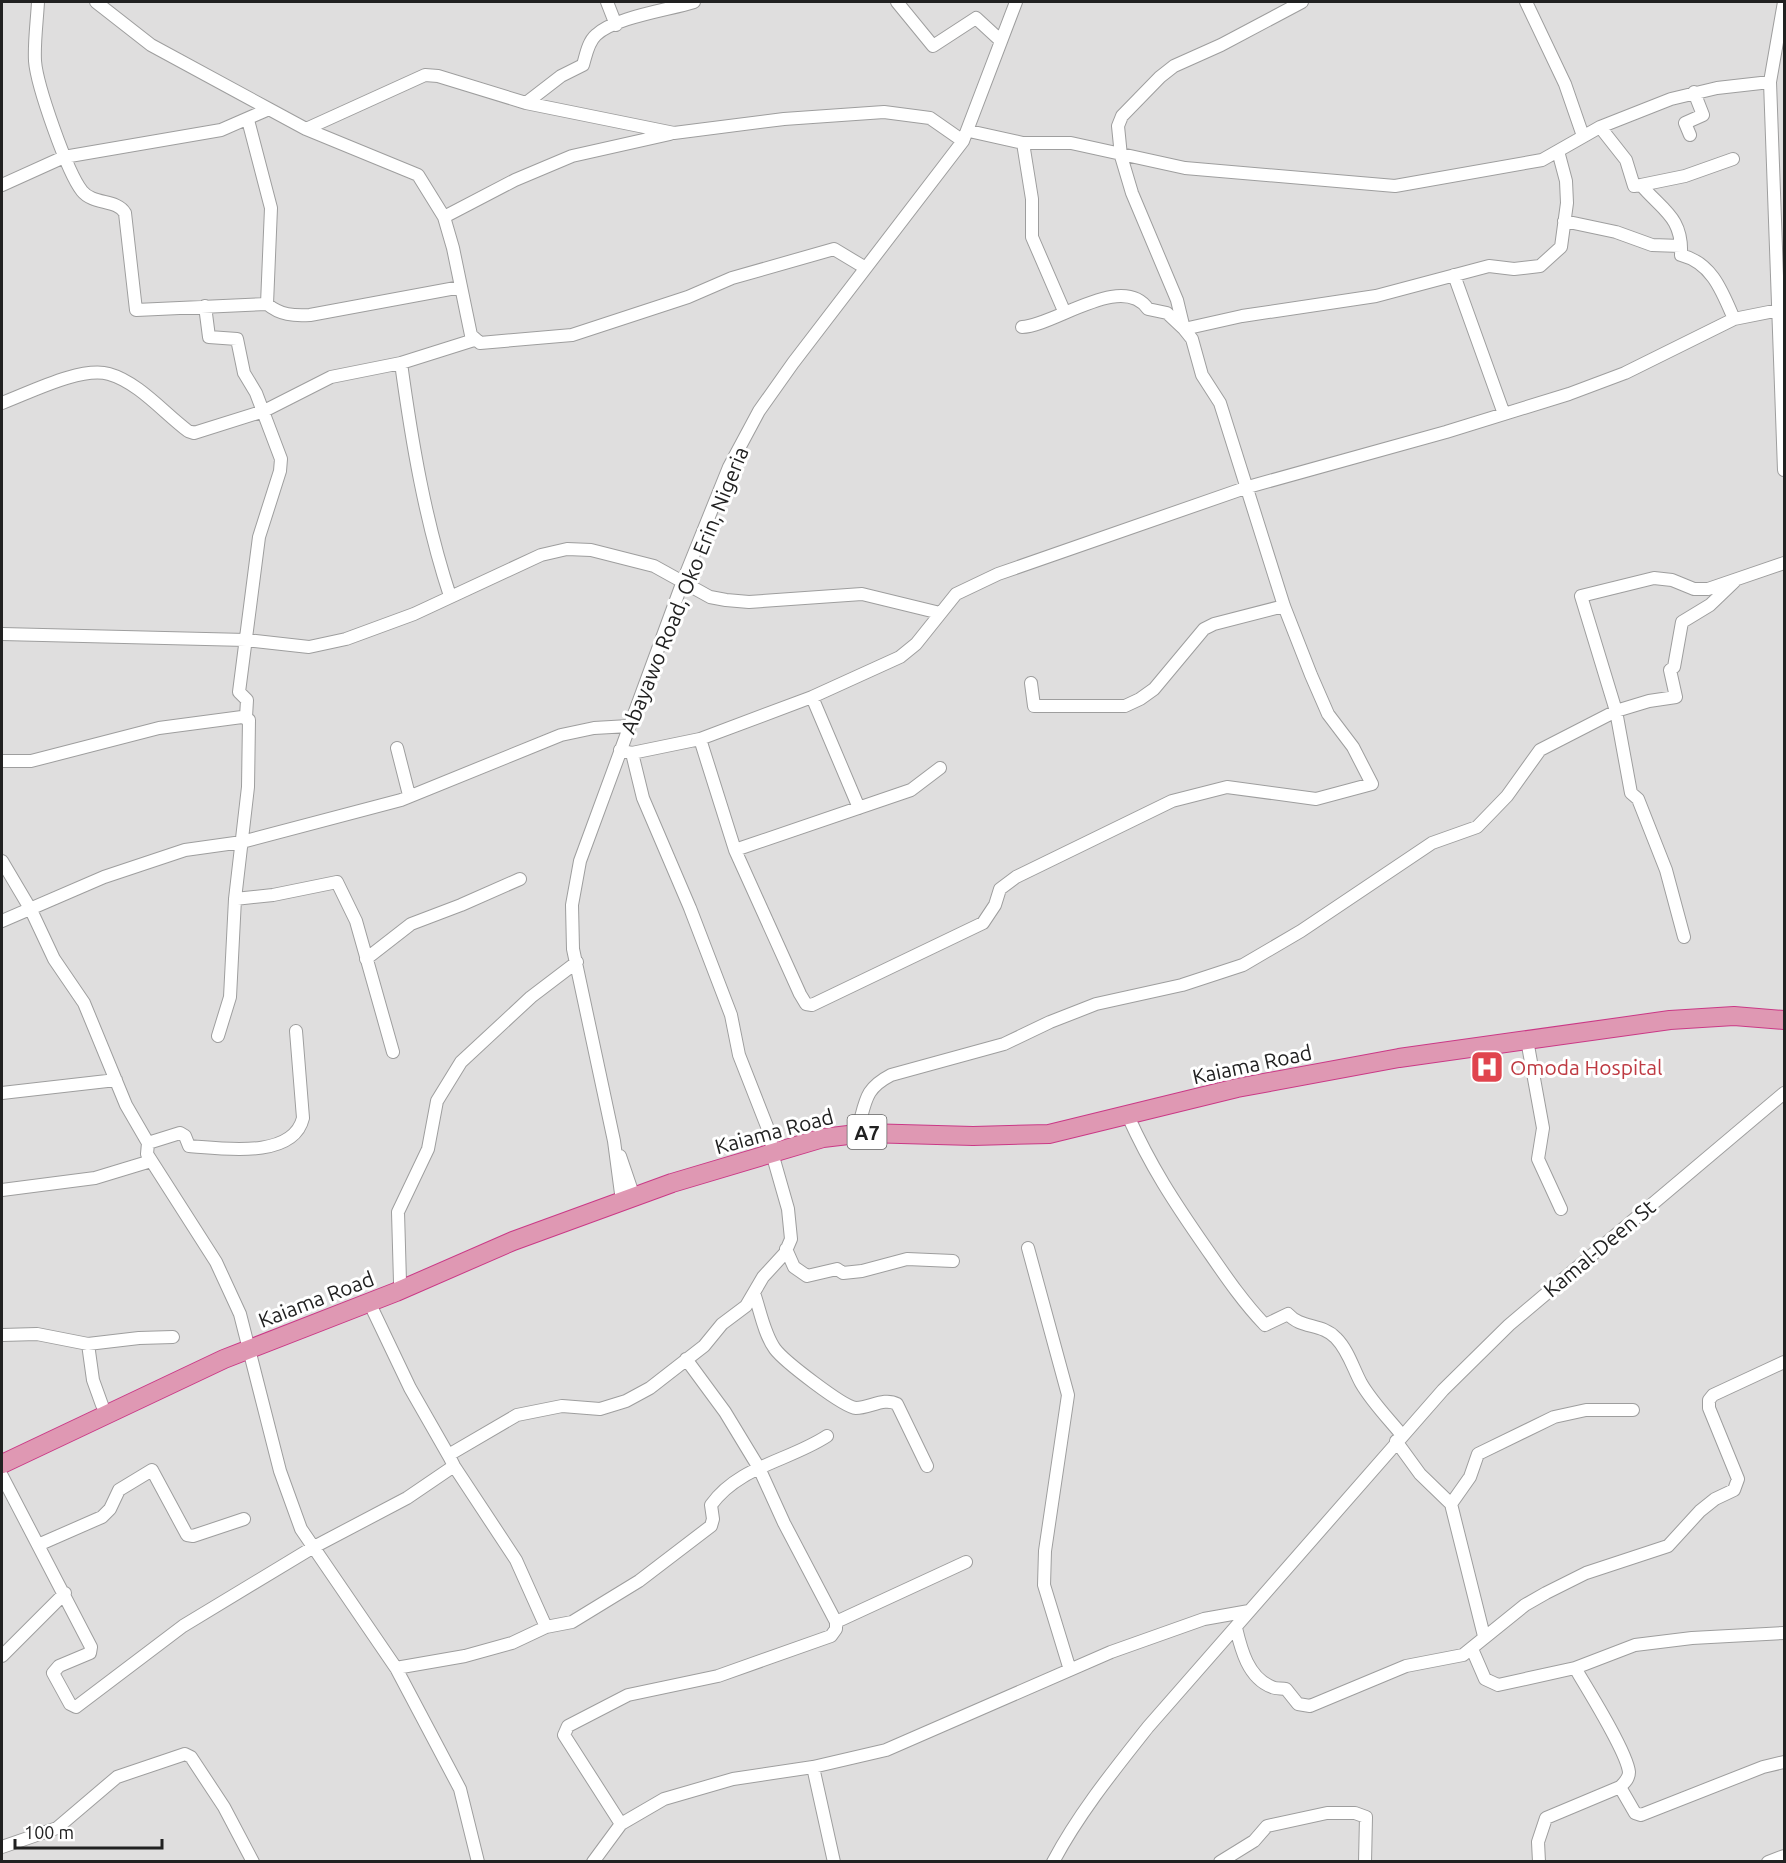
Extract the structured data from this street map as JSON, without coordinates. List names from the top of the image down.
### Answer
{
  "streets": {
    "highway": ["Kaiama Road", "A7"],
    "street": ["Abayawo Road, Oko Erin, Nigeria", "Kamal-Deen St"]
  },
  "crossings": [
    ["Abayawo Road, Oko Erin, Nigeria", "Kaiama Road"]
  ],
  "places": {
    "hospital": ["Omoda Hospital"]
  },
  "scale_bar": "100 m"
}
